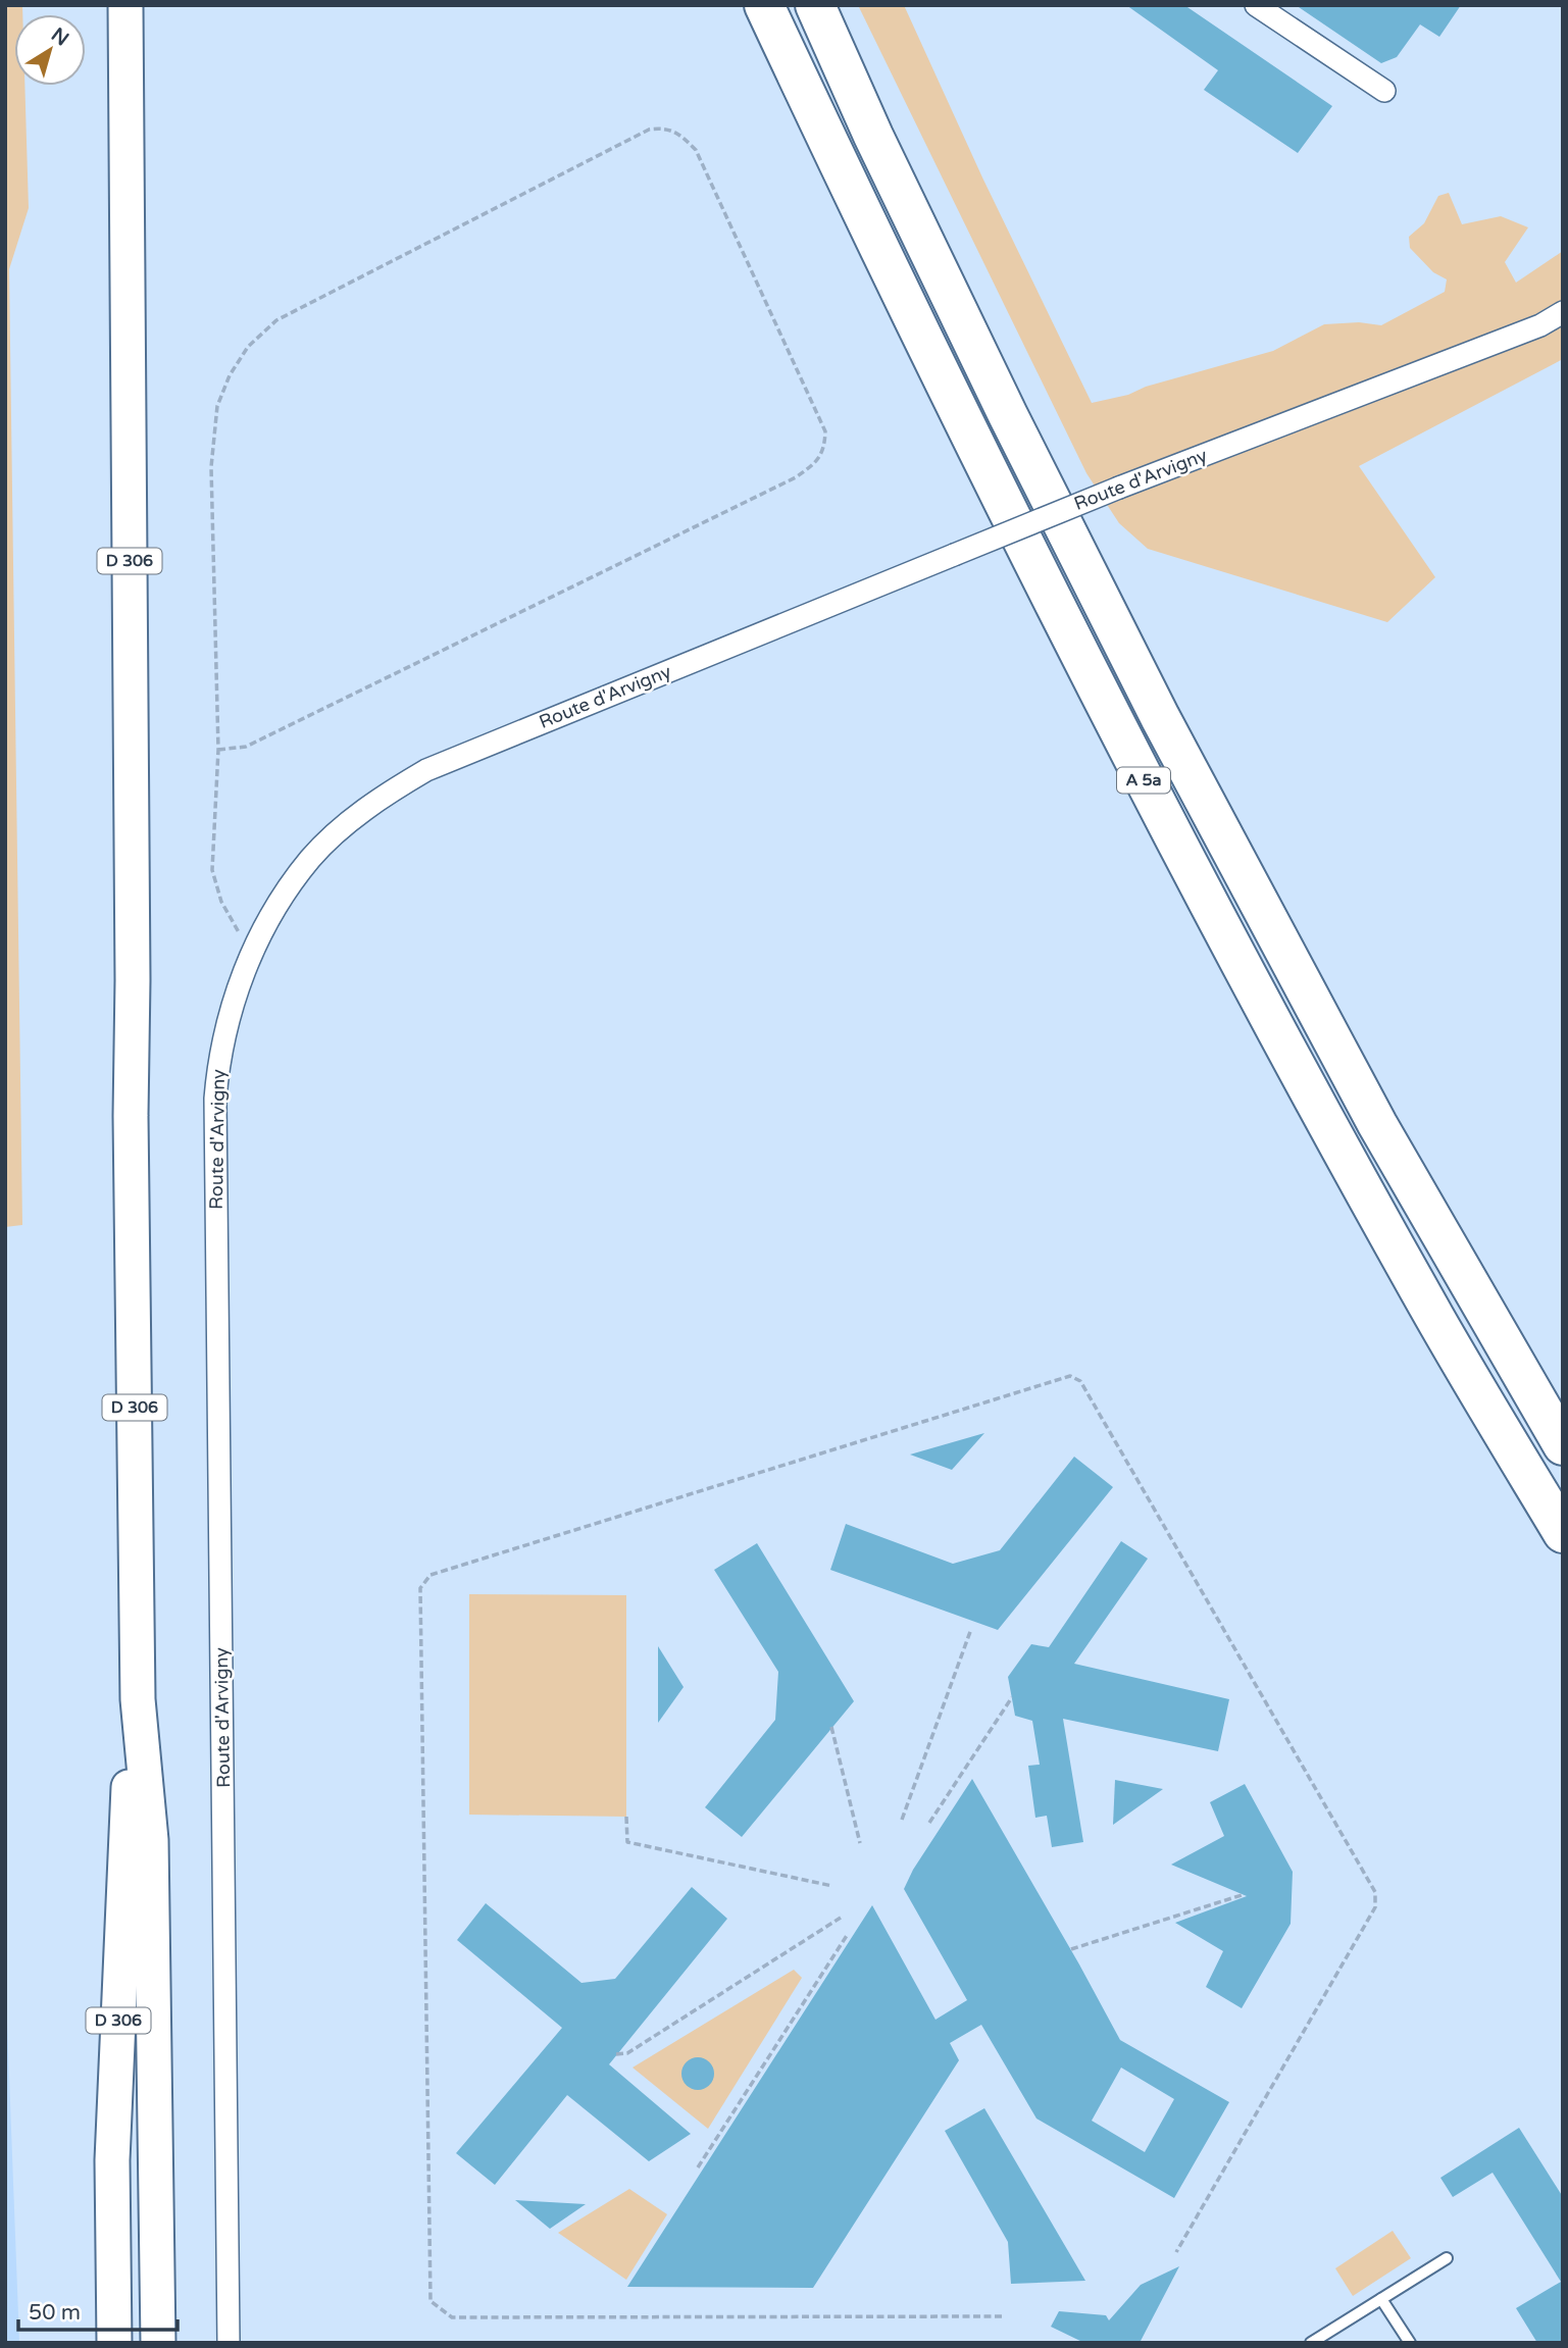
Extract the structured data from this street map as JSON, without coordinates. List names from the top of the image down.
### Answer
{
  "streets": {
    "highway": ["A 5a"],
    "main road": ["D 306"],
    "street": ["Route d'Arvigny"]
  },
  "scale_bar": "50 m",
  "north": "top right"
}
